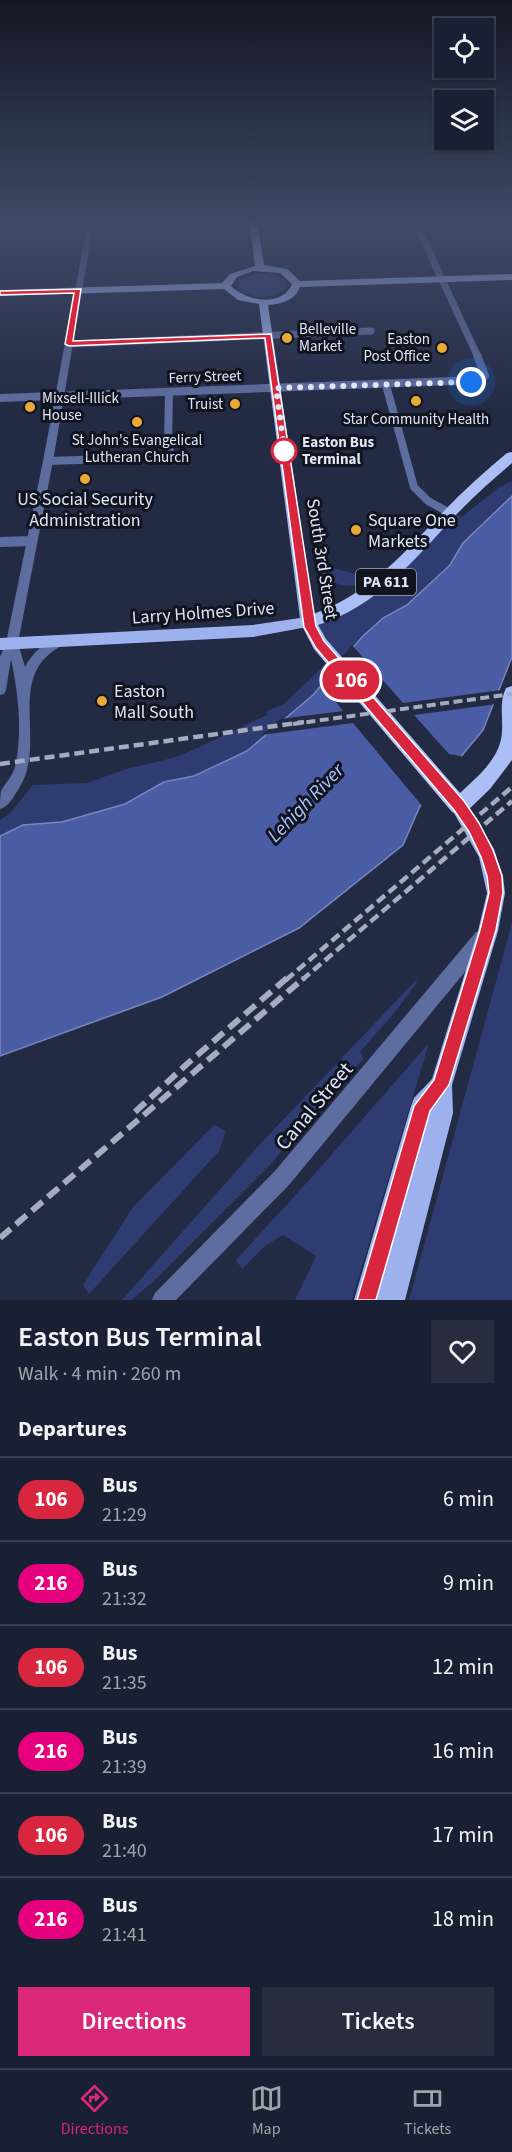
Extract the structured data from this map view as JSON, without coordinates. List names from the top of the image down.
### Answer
{
  "streets": {
    "highway": ["South 3rd Street", "PA 611", "Larry Holmes Drive"],
    "street": ["Ferry Street", "Canal Street"]
  },
  "crossings": [
    ["Ferry Street", "South 3rd Street"],
    ["South 3rd Street", "Larry Holmes Drive"]
  ],
  "water": ["Lehigh River"],
  "places": [
    "Belleville Market",
    "Easton Post Office",
    "Star Community Health",
    "Truist",
    "Mixsell-Illick House",
    "St John's Evangelical Lutheran Church",
    "Easton Bus Terminal",
    "US Social Security Administration",
    "Square One Markets",
    "Easton Mall South"
  ],
  "lines": ["bus line 106"],
  "page": {
    "on_map": "106",
    "heading": [
      ["Easton Bus Terminal", "Walk · 4 min · 260 m"],
      "Departures"
    ],
    "list": [
      {
        "mark": "106",
        "name": "Bus",
        "note": "21:29",
        "value": "6 min"
      },
      {
        "mark": "216",
        "name": "Bus",
        "note": "21:32",
        "value": "9 min"
      },
      {
        "mark": "106",
        "name": "Bus",
        "note": "21:35",
        "value": "12 min"
      },
      {
        "mark": "216",
        "name": "Bus",
        "note": "21:39",
        "value": "16 min"
      },
      {
        "mark": "106",
        "name": "Bus",
        "note": "21:40",
        "value": "17 min"
      },
      {
        "mark": "216",
        "name": "Bus",
        "note": "21:41",
        "value": "18 min"
      }
    ],
    "buttons": ["Directions", "Tickets"],
    "tabs": ["Directions", "Map", "Tickets"]
  }
}
